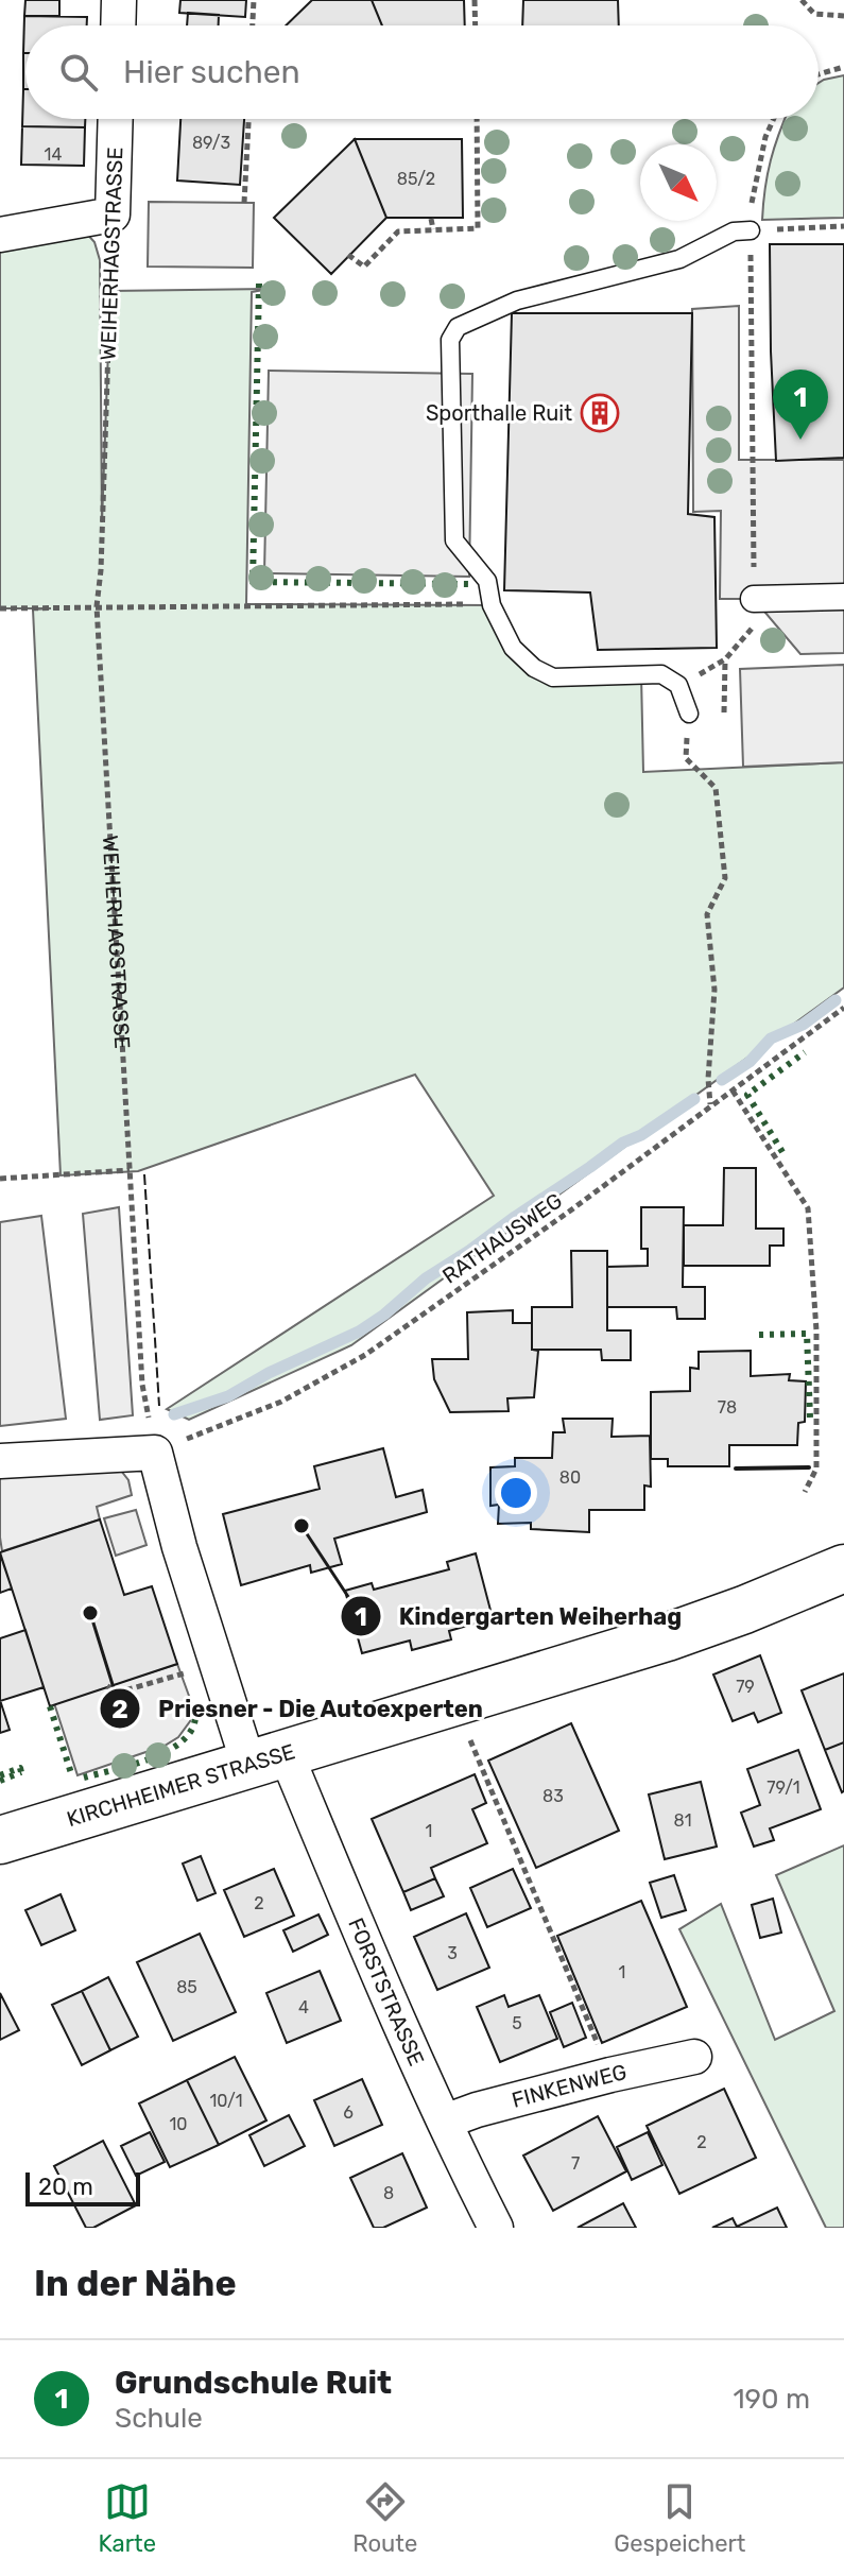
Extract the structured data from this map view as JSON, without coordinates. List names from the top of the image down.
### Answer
{
  "streets": {
    "main road": ["KIRCHHEIMER STRASSE"],
    "street": ["WEIHERHAGSTRASSE", "FORSTSTRASSE", "FINKENWEG"],
    "path": ["RATHAUSWEG"]
  },
  "crossings": [
    ["WEIHERHAGSTRASSE", "RATHAUSWEG"],
    ["KIRCHHEIMER STRASSE", "FORSTSTRASSE"],
    ["FORSTSTRASSE", "FINKENWEG"]
  ],
  "places": {
    "building": ["Sporthalle Ruit"],
    "other": ["Kindergarten Weiherhag", "Priesner - Die Autoexperten"]
  },
  "house_numbers": [
    "89/3",
    "14",
    "85/2",
    "78",
    "80",
    "79",
    "79/1",
    "83",
    "81",
    "1",
    "2",
    "3",
    "1",
    "85",
    "4",
    "5",
    "10/1",
    "6",
    "10",
    "2",
    "7",
    "8"
  ],
  "scale_bar": "20 m",
  "north": "bottom right",
  "page": {
    "search": "Hier suchen",
    "pins": "1",
    "scale": "20 m",
    "heading": "In der Nähe",
    "list": [
      {
        "mark": "1",
        "name": "Grundschule Ruit",
        "note": "Schule",
        "value": "190 m"
      }
    ],
    "nav": ["Karte", "Route", "Gespeichert"]
  }
}
